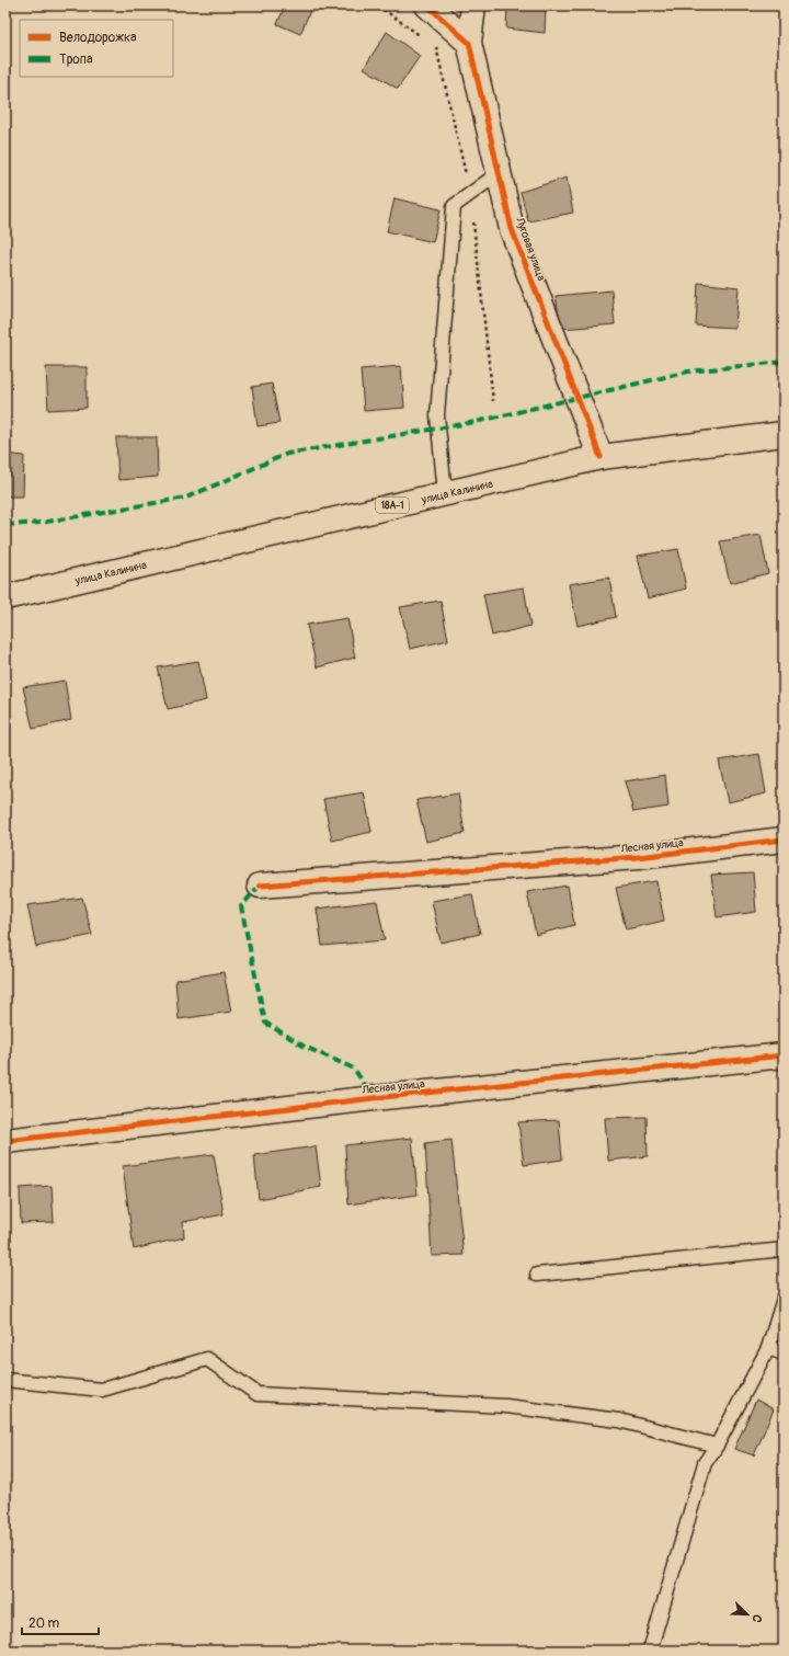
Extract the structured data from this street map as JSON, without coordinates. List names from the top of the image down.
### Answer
{
  "streets": {
    "street": [
      "Луговая улица",
      "улица Калинина",
      "18А-1",
      "Лесная улица"
    ]
  },
  "crossings": [
    ["Луговая улица", "улица Калинина"]
  ],
  "legend": ["Велодорожка", "Тропа"],
  "scale_bar": "20 m",
  "north": "bottom right"
}
